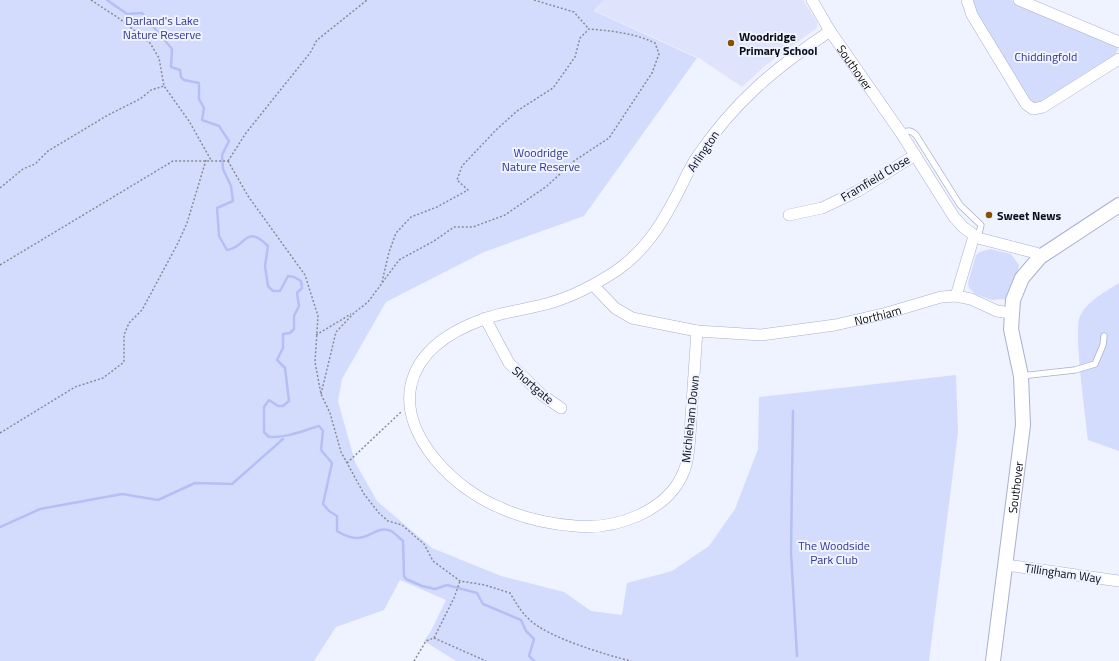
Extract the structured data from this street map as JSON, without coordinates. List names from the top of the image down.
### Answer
{
  "streets": {
    "street": [
      "Southover",
      "Arlington",
      "Framfield Close",
      "Northiam",
      "Shortgate",
      "Michleham Down",
      "Tillingham Way"
    ]
  },
  "crossings": [
    ["Southover", "Arlington"],
    ["Southover", "Framfield Close"],
    ["Southover", "Northiam"],
    ["Southover", "Tillingham Way"],
    ["Arlington", "Northiam"],
    ["Arlington", "Michleham Down"],
    ["Northiam", "Michleham Down"],
    ["Shortgate", "Michleham Down"]
  ],
  "parks": [
    "Darland's Lake Nature Reserve",
    "Chiddingfold",
    "Woodridge Nature Reserve",
    "The Woodside Park Club"
  ],
  "places": ["Woodridge Primary School", "Sweet News"]
}
